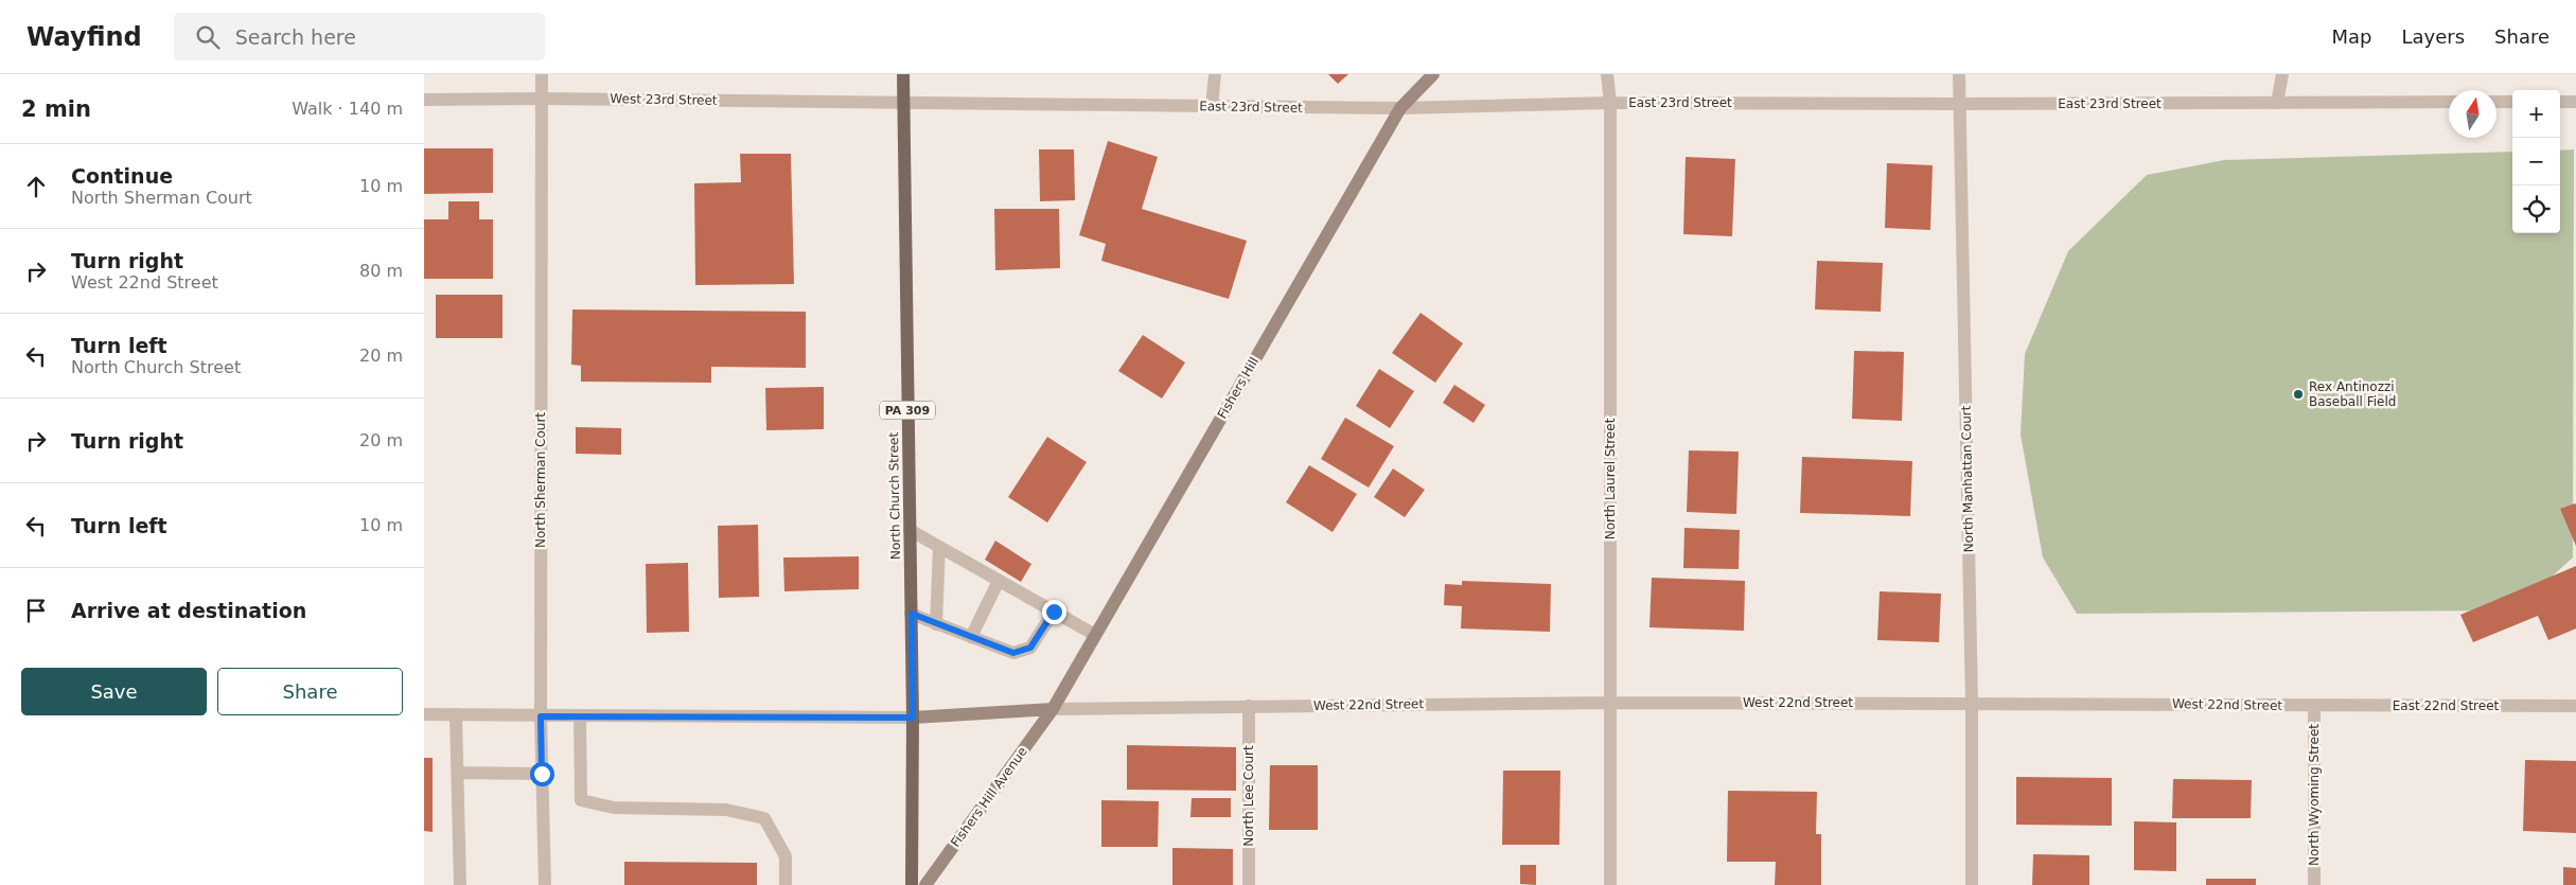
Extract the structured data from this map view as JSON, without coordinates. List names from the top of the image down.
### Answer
{
  "streets": {
    "main road": [
      "Fishers Hill",
      "PA 309",
      "North Church Street",
      "West 22nd Street",
      "Fishers Hill Avenue"
    ],
    "street": [
      "West 23rd Street",
      "East 23rd Street",
      "North Laurel Street",
      "North Manhattan Court",
      "North Sherman Court",
      "East 22nd Street",
      "North Wyoming Street",
      "North Lee Court"
    ]
  },
  "crossings": [
    ["West 23rd Street", "East 23rd Street"],
    ["West 23rd Street", "North Sherman Court"],
    ["West 23rd Street", "North Church Street"],
    ["East 23rd Street", "Fishers Hill"],
    ["East 23rd Street", "North Laurel Street"],
    ["East 23rd Street", "North Manhattan Court"],
    ["East 23rd Street", "North Church Street"],
    ["Fishers Hill", "West 22nd Street"],
    ["Fishers Hill", "Fishers Hill Avenue"],
    ["North Laurel Street", "West 22nd Street"],
    ["North Manhattan Court", "West 22nd Street"],
    ["North Sherman Court", "West 22nd Street"],
    ["North Church Street", "West 22nd Street"],
    ["West 22nd Street", "East 22nd Street"],
    ["West 22nd Street", "North Wyoming Street"],
    ["West 22nd Street", "North Lee Court"],
    ["West 22nd Street", "Fishers Hill Avenue"],
    ["East 22nd Street", "North Wyoming Street"]
  ],
  "places": ["Rex Antinozzi Baseball Field"],
  "north": "top",
  "page": {
    "header": "Wayfind",
    "search": "Search here",
    "nav": ["Map", "Layers", "Share"],
    "heading": ["2 min", "Walk · 140 m"],
    "map_buttons": ["+", "−"],
    "list": [
      ["Continue", "North Sherman Court", "10 m"],
      ["Turn right", "West 22nd Street", "80 m"],
      ["Turn left", "North Church Street", "20 m"],
      ["Turn right", "20 m"],
      ["Turn left", "10 m"],
      "Arrive at destination"
    ],
    "buttons": ["Save", "Share"]
  }
}
